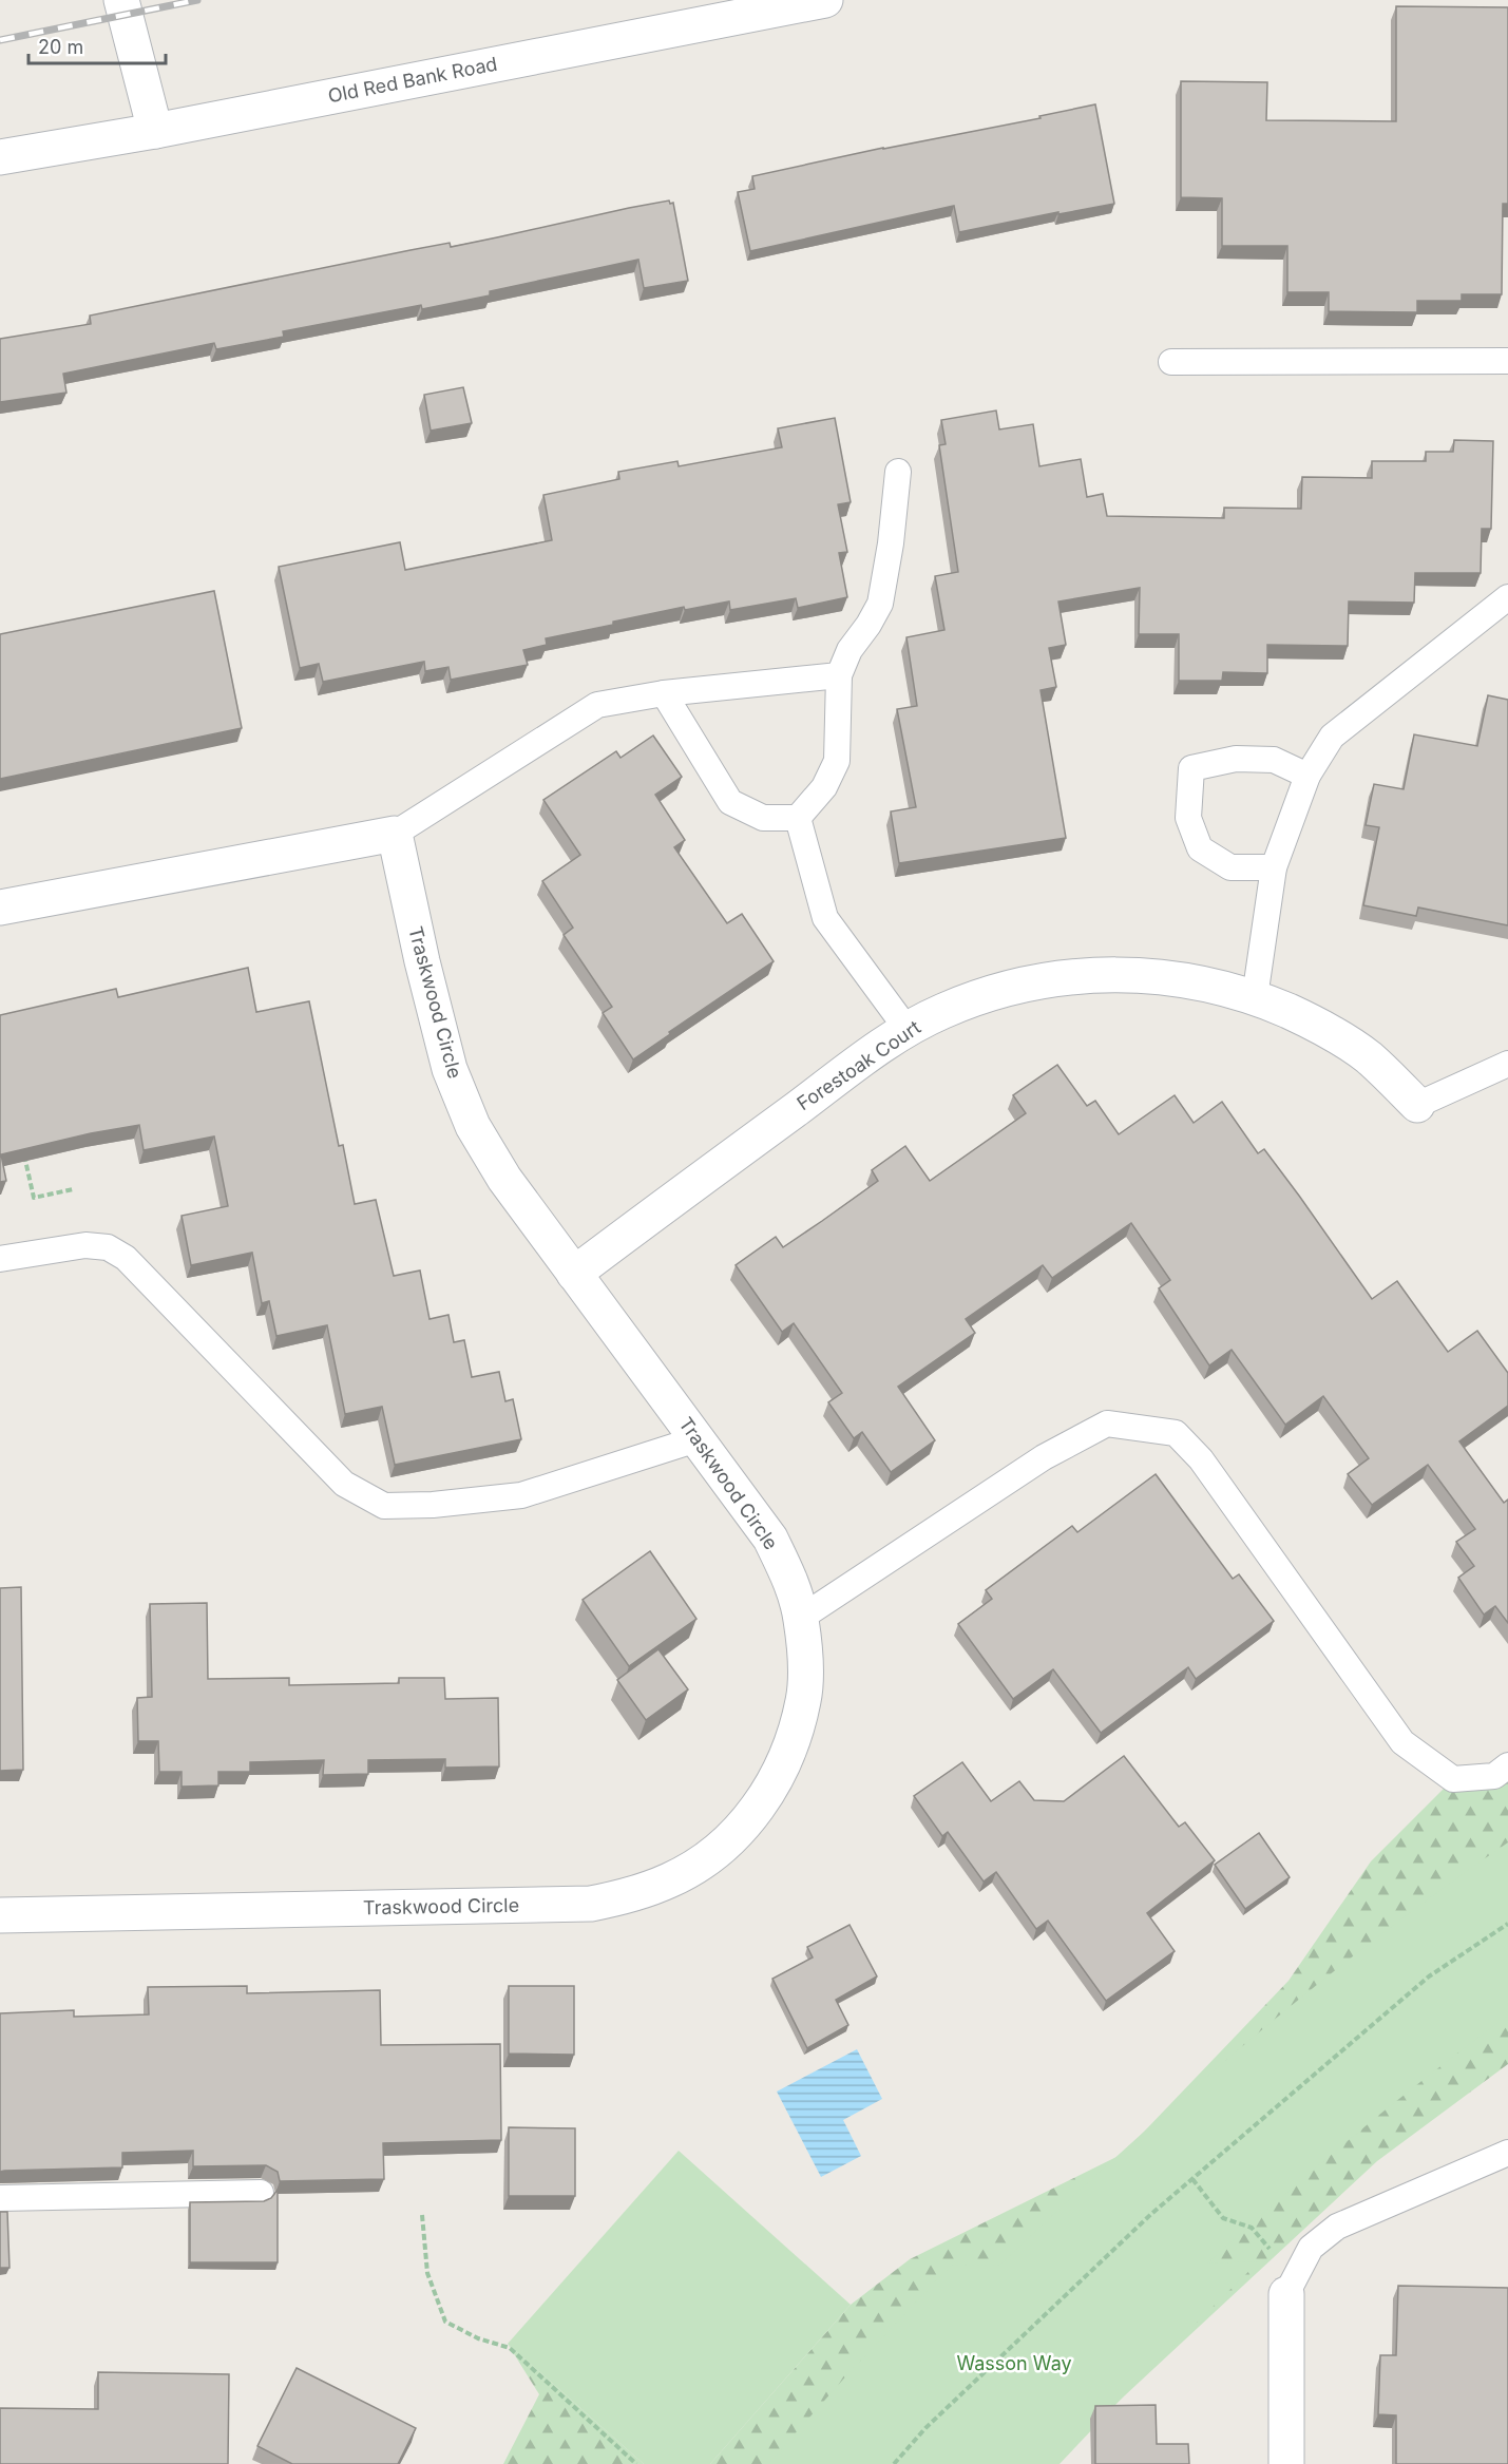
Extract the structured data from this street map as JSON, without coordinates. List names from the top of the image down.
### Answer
{
  "streets": {
    "street": ["Old Red Bank Road", "Traskwood Circle", "Forestoak Court"]
  },
  "crossings": [
    ["Traskwood Circle", "Forestoak Court"]
  ],
  "parks": ["Wasson Way"],
  "scale_bar": "20 m"
}
